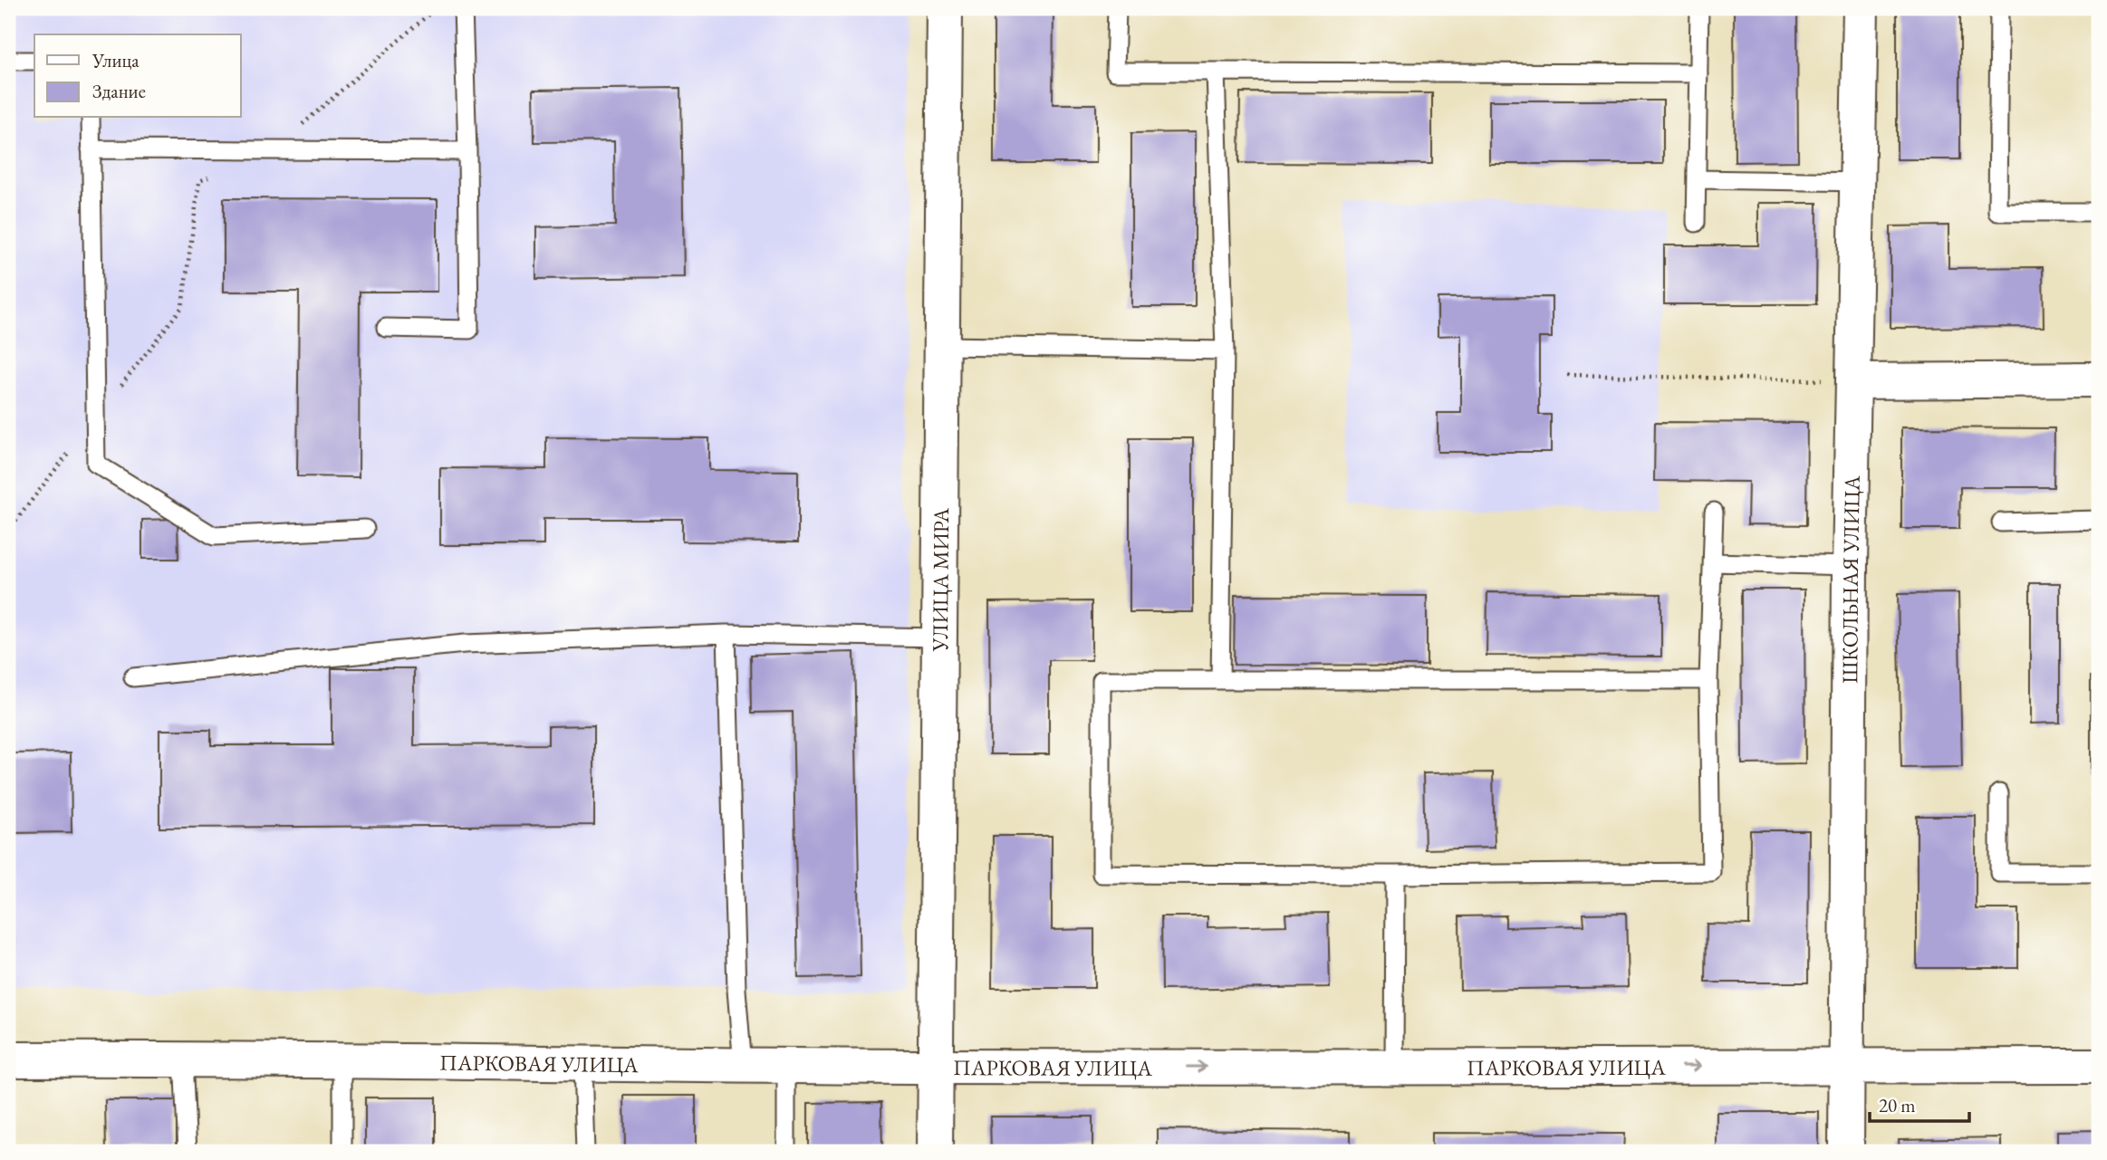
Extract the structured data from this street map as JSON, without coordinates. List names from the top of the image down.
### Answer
{
  "streets": {
    "street": ["ШКОЛЬНАЯ УЛИЦА", "УЛИЦА МИРА", "ПАРКОВАЯ УЛИЦА"]
  },
  "crossings": [
    ["ШКОЛЬНАЯ УЛИЦА", "ПАРКОВАЯ УЛИЦА"],
    ["УЛИЦА МИРА", "ПАРКОВАЯ УЛИЦА"]
  ],
  "one_way": ["ПАРКОВАЯ УЛИЦА"],
  "legend": ["Улица", "Здание"],
  "scale_bar": "20 m"
}
